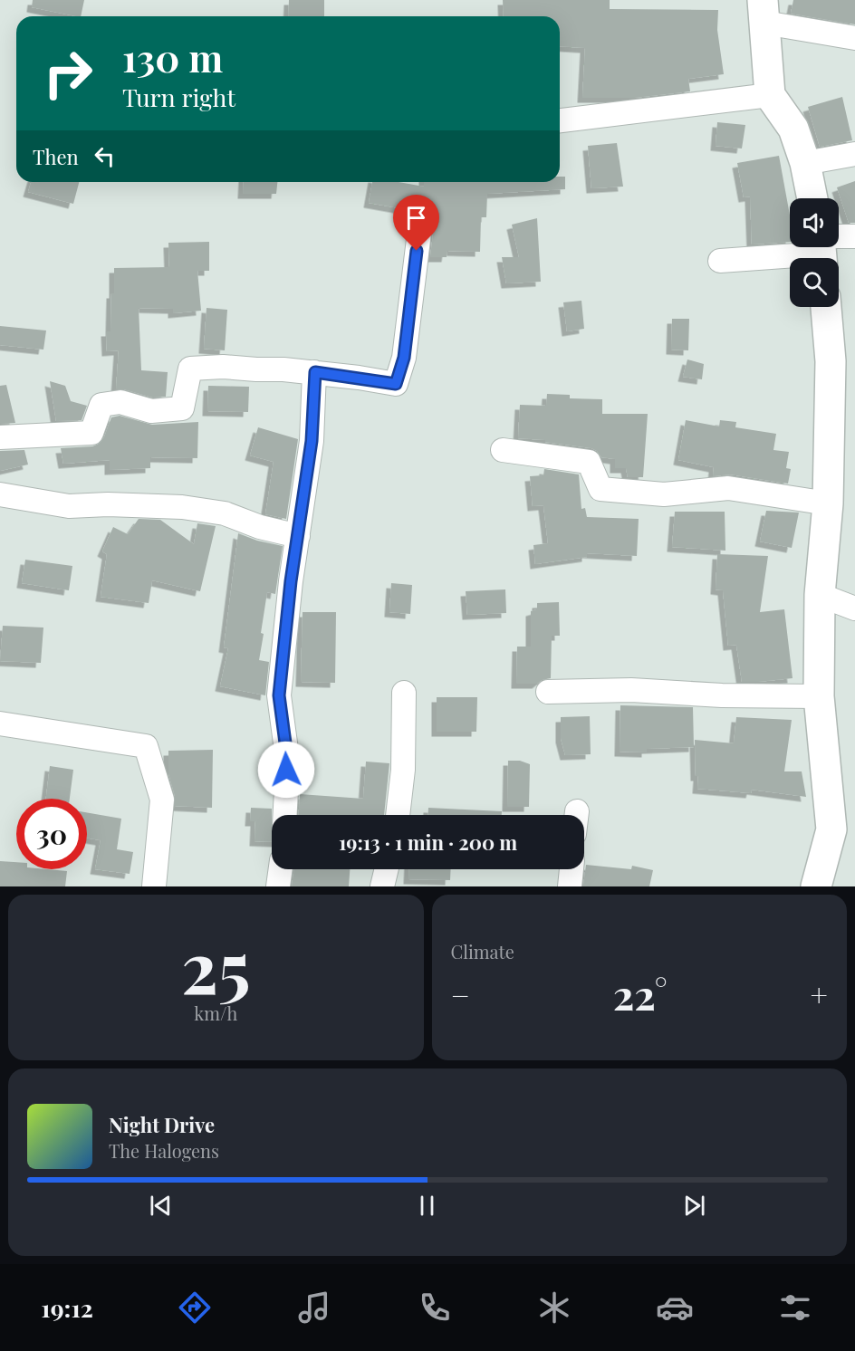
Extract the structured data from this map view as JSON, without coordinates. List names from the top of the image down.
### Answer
{
  "page": {
    "turn": ["130 m", "Turn right"],
    "then": "Then",
    "limit": "30",
    "trip": "19:13 · 1 min · 200 m",
    "tile": [
      ["25", "km/h"],
      "Climate"
    ],
    "heat": ["−", "22°", "+"],
    "song": ["Night Drive", "The Halogens"],
    "tabs": "19:12"
  }
}
